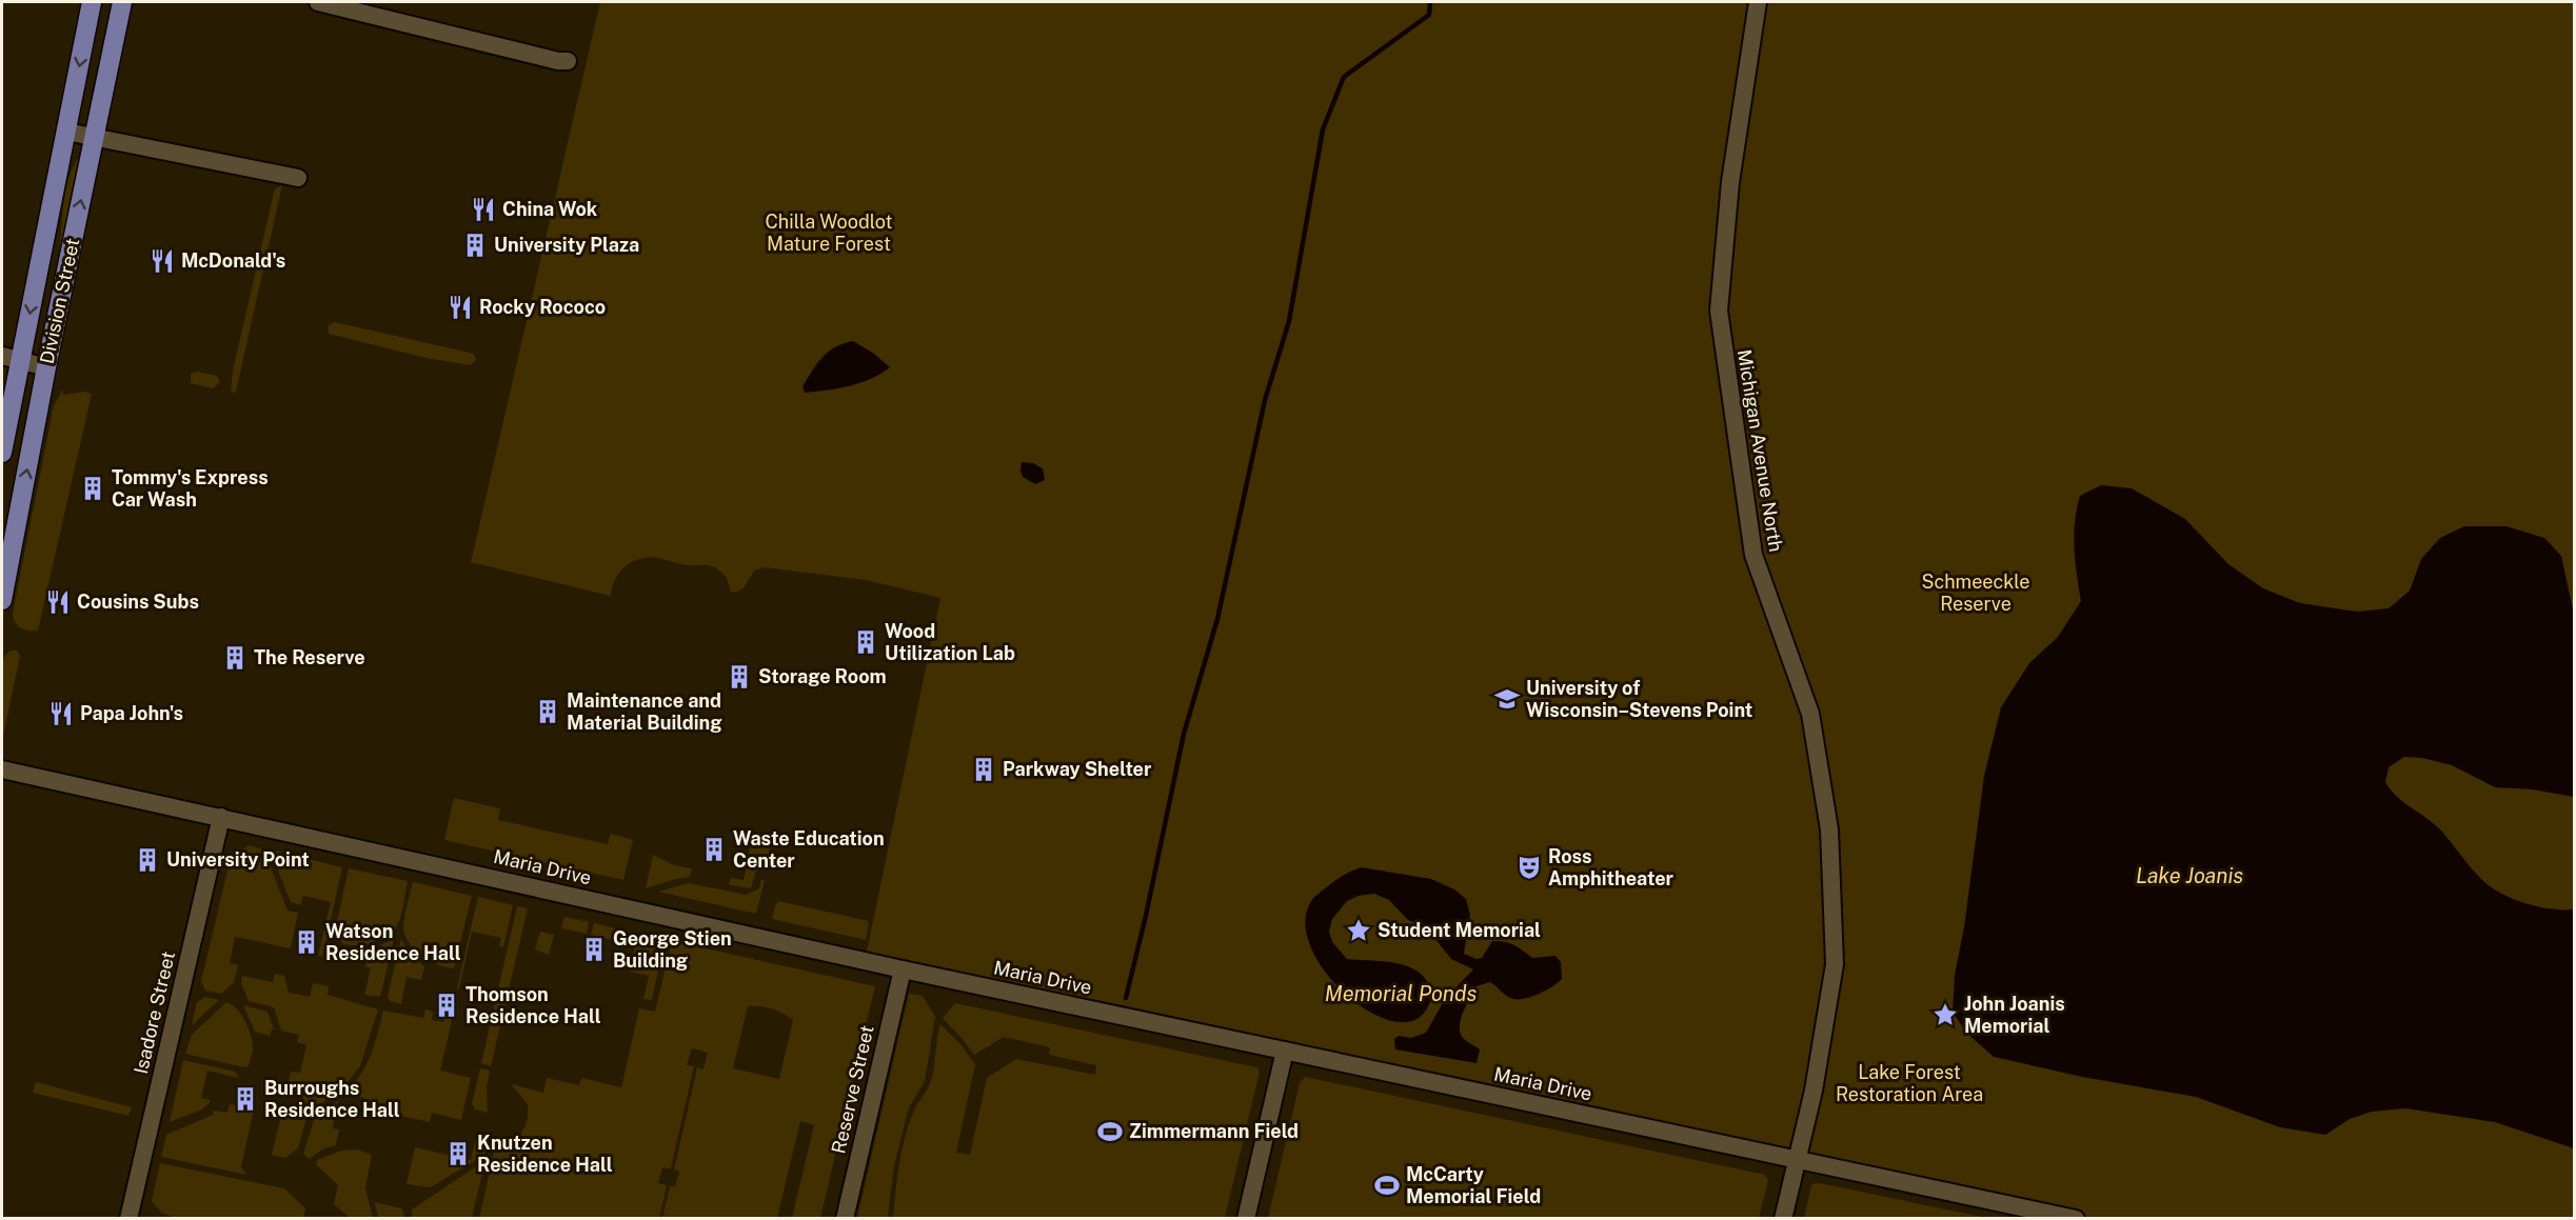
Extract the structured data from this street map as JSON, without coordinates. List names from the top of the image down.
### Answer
{
  "streets": {
    "main road": ["Division Street"],
    "street": [
      "Michigan Avenue North",
      "Maria Drive",
      "Isadore Street",
      "Reserve Street"
    ]
  },
  "crossings": [
    ["Michigan Avenue North", "Maria Drive"],
    ["Maria Drive", "Isadore Street"],
    ["Maria Drive", "Reserve Street"]
  ],
  "water": ["Lake Joanis", "Memorial Ponds"],
  "parks": ["Chilla Woodlot Mature Forest", "Schmeeckle Reserve", "Lake Forest Restoration Area"],
  "places": {
    "restaurant": [
      "China Wok",
      "McDonald's",
      "Rocky Rococo",
      "Cousins Subs",
      "Papa John's"
    ],
    "building": [
      "University Plaza",
      "Tommy's Express Car Wash",
      "Wood Utilization Lab",
      "The Reserve",
      "Storage Room",
      "Maintenance and Material Building",
      "Parkway Shelter",
      "Waste Education Center",
      "University Point",
      "Watson Residence Hall",
      "George Stien Building",
      "Thomson Residence Hall",
      "Burroughs Residence Hall",
      "Knutzen Residence Hall"
    ],
    "school or university": ["University of Wisconsin–Stevens Point"],
    "theatre": ["Ross Amphitheater"],
    "place": ["Student Memorial", "John Joanis Memorial"],
    "sports": ["Zimmermann Field", "McCarty Memorial Field"]
  }
}
